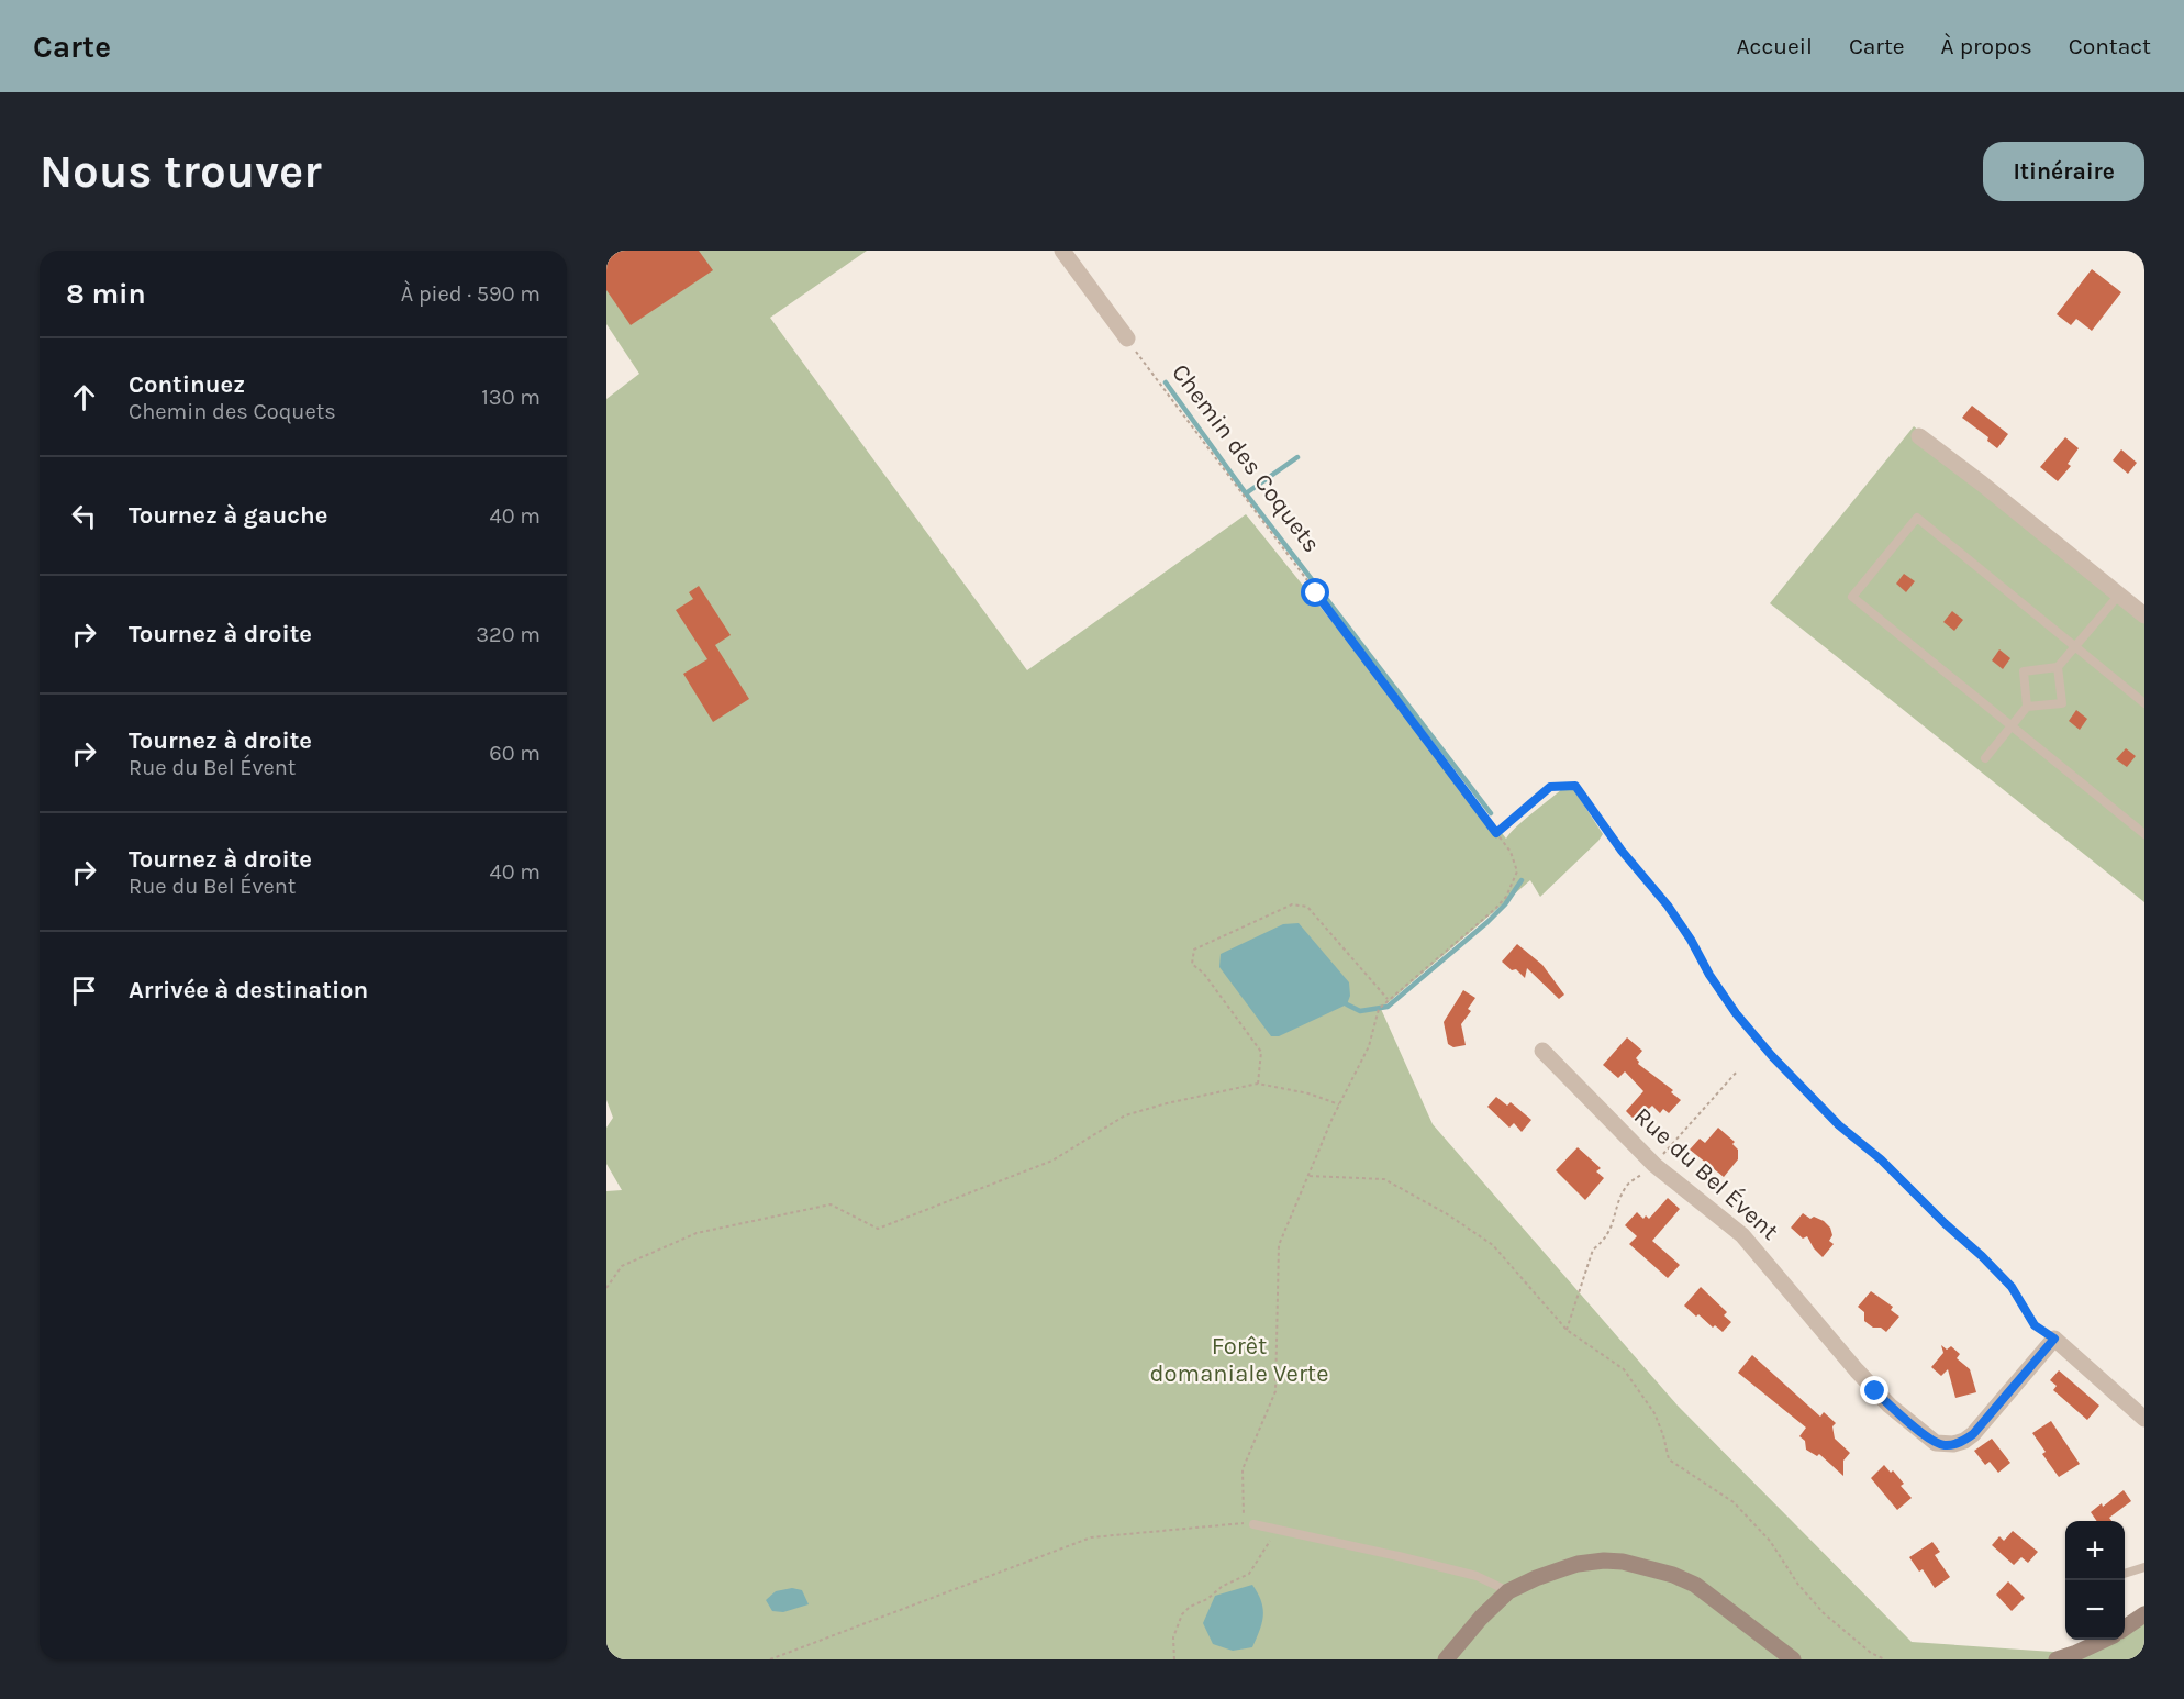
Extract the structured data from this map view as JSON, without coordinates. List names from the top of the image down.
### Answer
{
  "streets": {
    "street": ["Rue du Bel Évent"],
    "path": ["Chemin des Coquets"]
  },
  "parks": ["Forêt domaniale Verte"],
  "page": {
    "header": "Carte",
    "nav": [
      "Accueil",
      "Carte",
      "À propos",
      "Contact"
    ],
    "buttons": "Itinéraire",
    "title": "Nous trouver",
    "heading": ["8 min", "À pied · 590 m"],
    "list": [
      ["Continuez", "Chemin des Coquets", "130 m"],
      ["Tournez à gauche", "40 m"],
      ["Tournez à droite", "320 m"],
      ["Tournez à droite", "Rue du Bel Évent", "60 m"],
      ["Tournez à droite", "Rue du Bel Évent", "40 m"],
      "Arrivée à destination"
    ],
    "map_buttons": ["+", "−"]
  }
}
